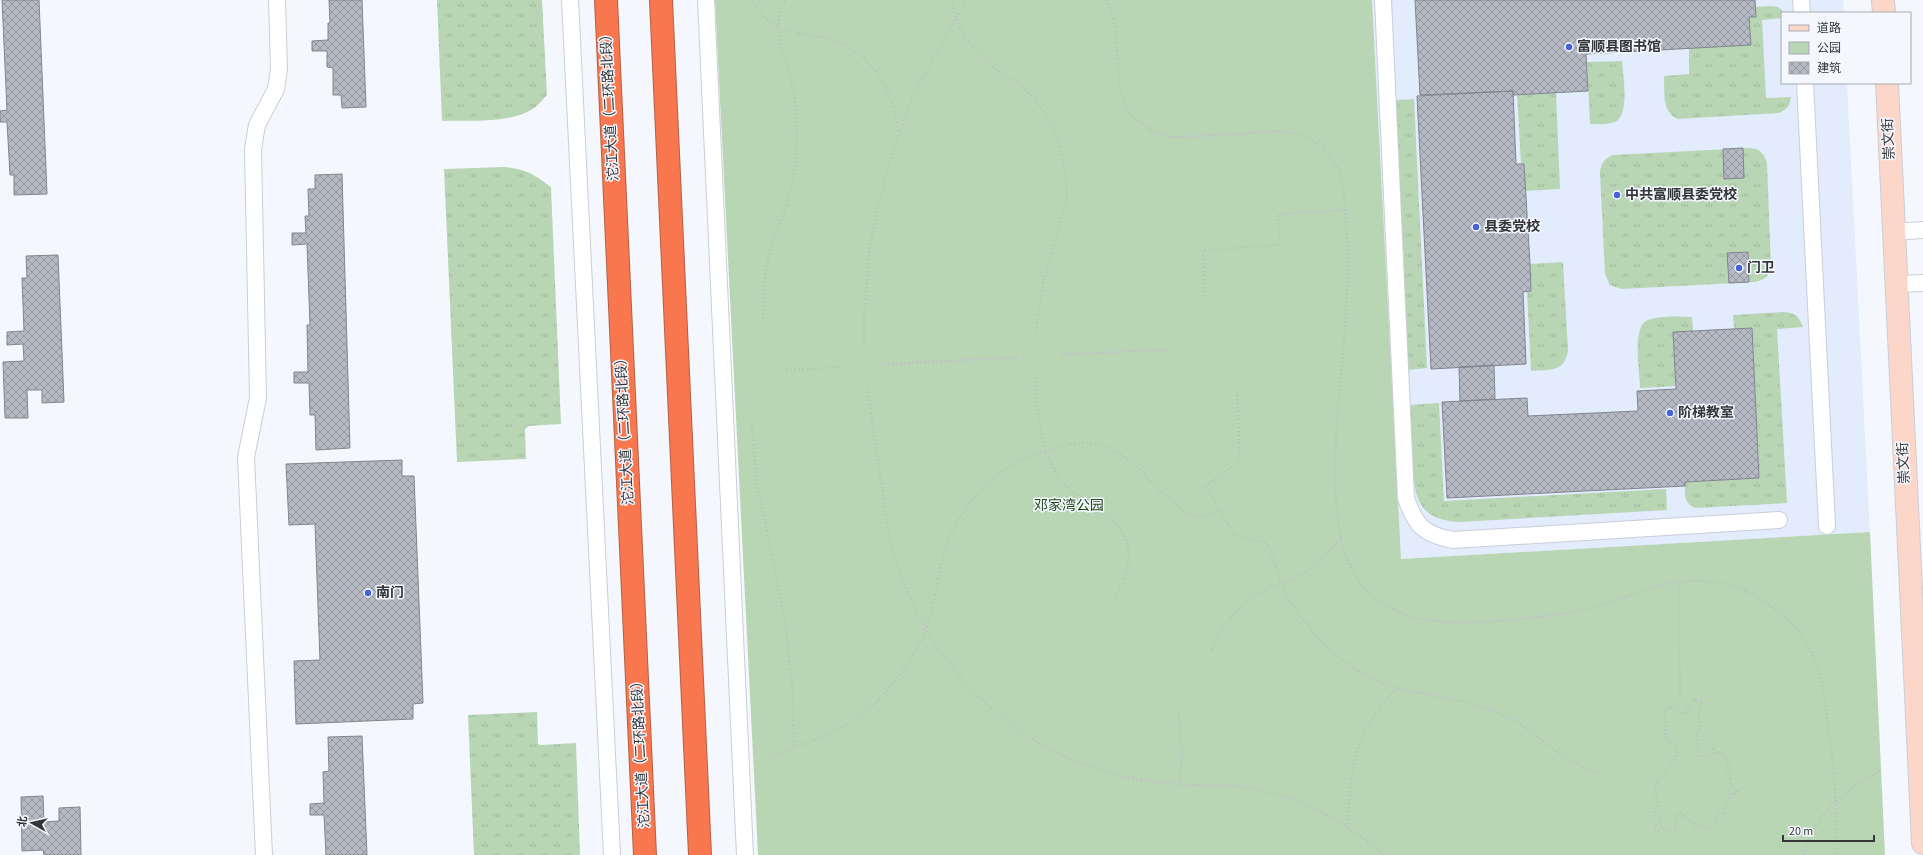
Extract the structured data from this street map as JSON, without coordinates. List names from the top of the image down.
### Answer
{
  "streets": {
    "highway": ["沱江大道（二环路北段）"],
    "street": ["崇文街"]
  },
  "parks": ["邓家湾公园"],
  "places": [
    "富顺县图书馆",
    "中共富顺县委党校",
    "县委党校",
    "门卫",
    "阶梯教室",
    "南门"
  ],
  "legend": ["道路", "公园", "建筑"],
  "scale_bar": "20 m",
  "north": "left"
}
